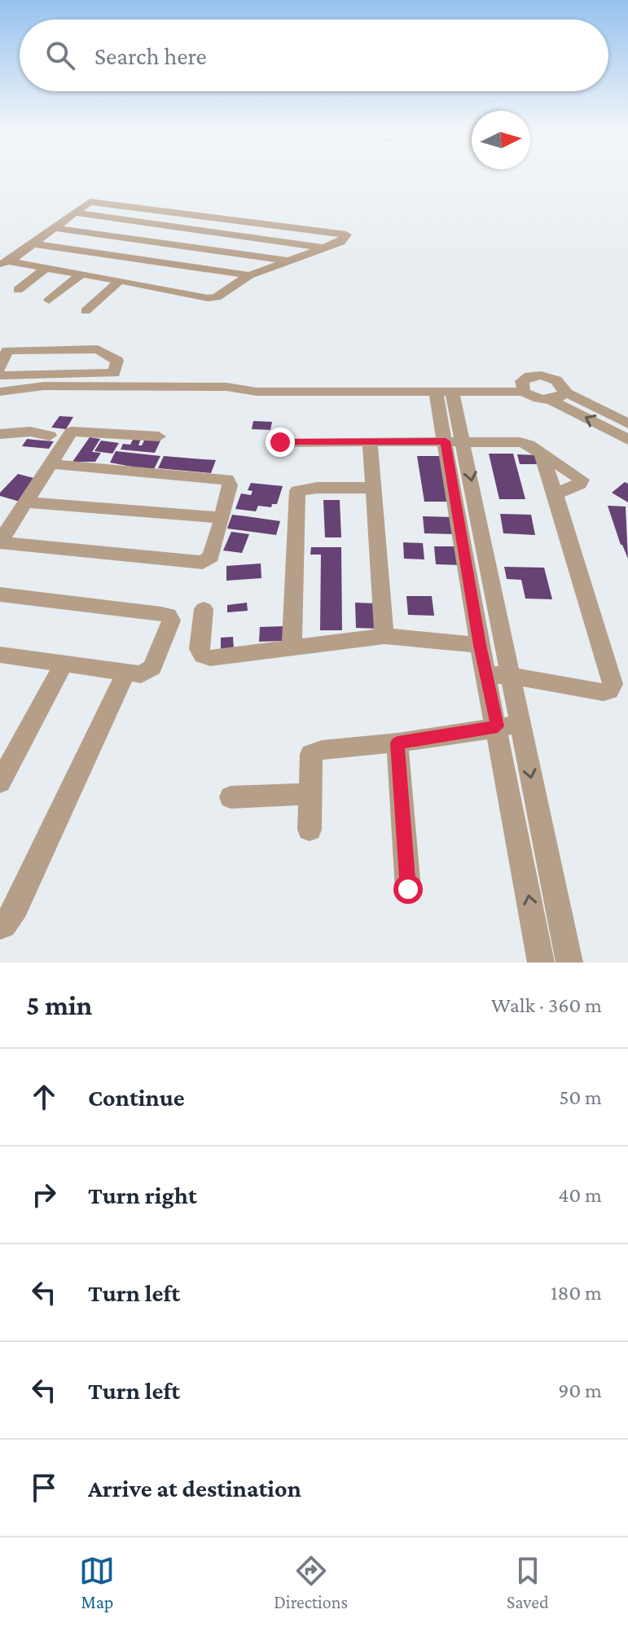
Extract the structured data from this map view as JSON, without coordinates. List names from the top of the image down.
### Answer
{
  "north": "right",
  "page": {
    "search": "Search here",
    "heading": ["5 min", "Walk · 360 m"],
    "list": [
      ["Continue", "50 m"],
      ["Turn right", "40 m"],
      ["Turn left", "180 m"],
      ["Turn left", "90 m"],
      "Arrive at destination"
    ],
    "nav": ["Map", "Directions", "Saved"]
  }
}
